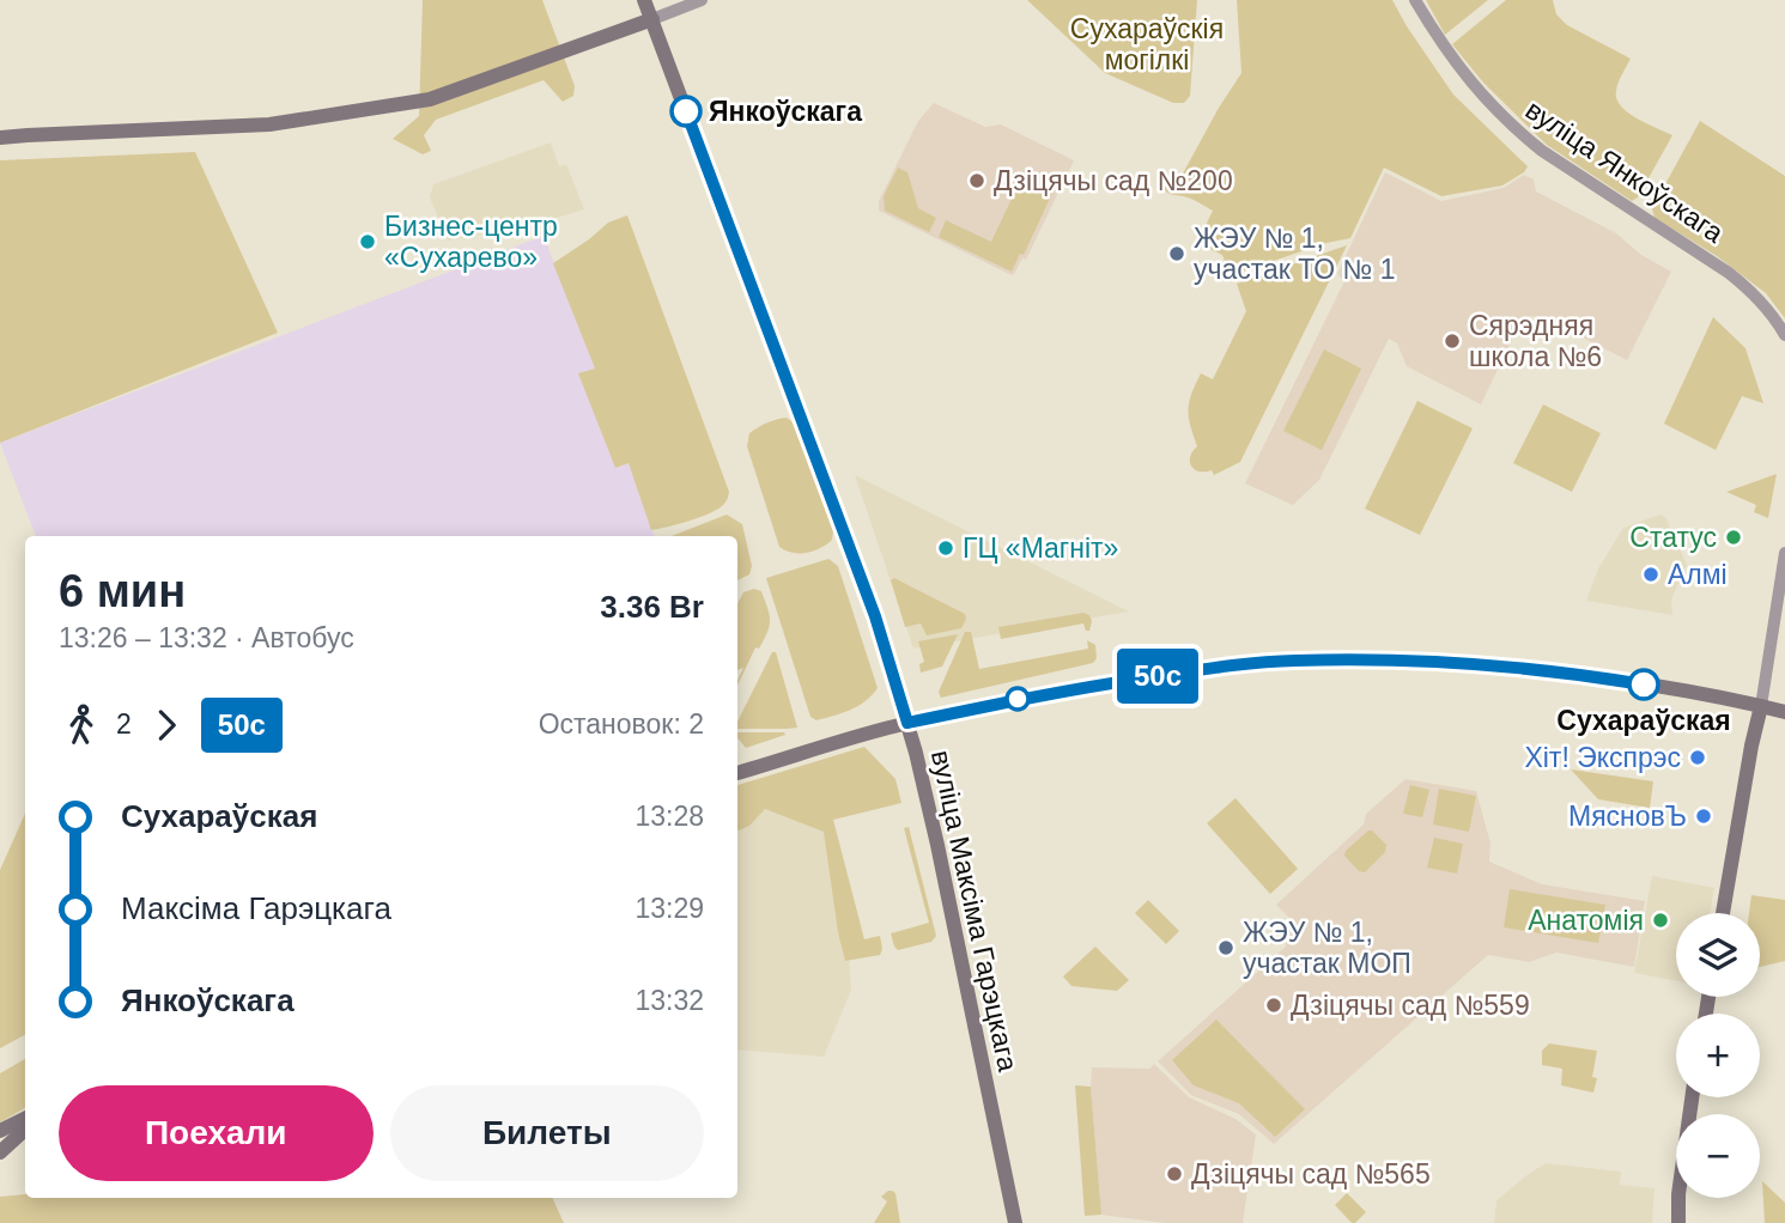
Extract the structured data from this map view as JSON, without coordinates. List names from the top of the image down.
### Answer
{
  "streets": {
    "main road": ["вуліца Максіма Гарэцкага"],
    "street": ["вуліца Янкоўскага"]
  },
  "parks": ["Сухараўскія могілкі"],
  "places": [
    "Янкоўскага",
    "Дзіцячы сад №200",
    "Бизнес-центр «Сухарево»",
    "ЖЭУ № 1, участак ТО № 1",
    "Сярэдняя школа №6",
    "Статус",
    "ГЦ «Магніт»",
    "Алмі",
    "Сухараўская",
    "Хіт! Экспрэс",
    "МясновЪ",
    "Анатомія",
    "ЖЭУ № 1, участак МОП",
    "Дзіцячы сад №559",
    "Дзіцячы сад №565"
  ],
  "lines": ["bus line 50с"],
  "page": {
    "on_map": "50с",
    "heading": ["6 мин", "13:26 – 13:32 · Автобус", "3.36 Br"],
    "legs": ["2", "50с", "Остановок: 2"],
    "list": [
      {
        "name": "Сухараўская",
        "value": "13:28"
      },
      {
        "name": "Максіма Гарэцкага",
        "value": "13:29"
      },
      {
        "name": "Янкоўскага",
        "value": "13:32"
      }
    ],
    "map_buttons": ["+", "−"],
    "buttons": ["Поехали", "Билеты"]
  }
}
